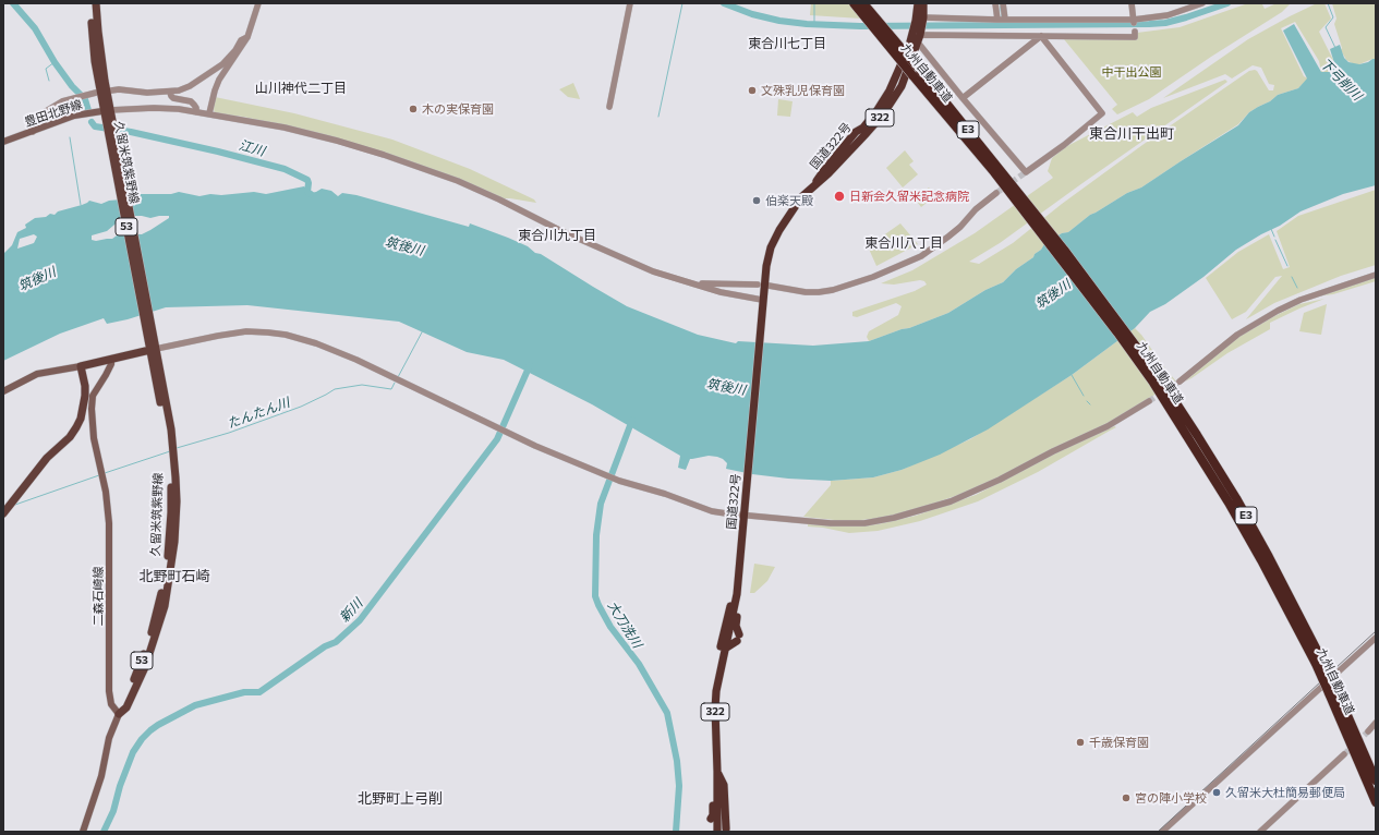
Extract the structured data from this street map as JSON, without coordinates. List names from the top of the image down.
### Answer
{
  "streets": {
    "highway": [
      "九州自動車道",
      "322",
      "E3",
      "国道322号"
    ],
    "main road": [
      "豊田北野線",
      "久留米筑紫野線",
      "53",
      "二森石崎線"
    ]
  },
  "crossings": [
    ["豊田北野線", "久留米筑紫野線"],
    ["久留米筑紫野線", "二森石崎線"]
  ],
  "districts": [
    "東合川七丁目",
    "山川神代二丁目",
    "東合川干出町",
    "東合川九丁目",
    "東合川八丁目",
    "北野町石崎",
    "北野町上弓削"
  ],
  "water": [
    "下弓削川",
    "江川",
    "筑後川",
    "たんたん川",
    "新川",
    "大刀洗川"
  ],
  "parks": ["中干出公園"],
  "places": [
    "文殊乳児保育園",
    "木の実保育園",
    "日新会久留米記念病院",
    "伯楽天殿",
    "千歳保育園",
    "久留米大杜簡易郵便局",
    "宮の陣小学校"
  ]
}
